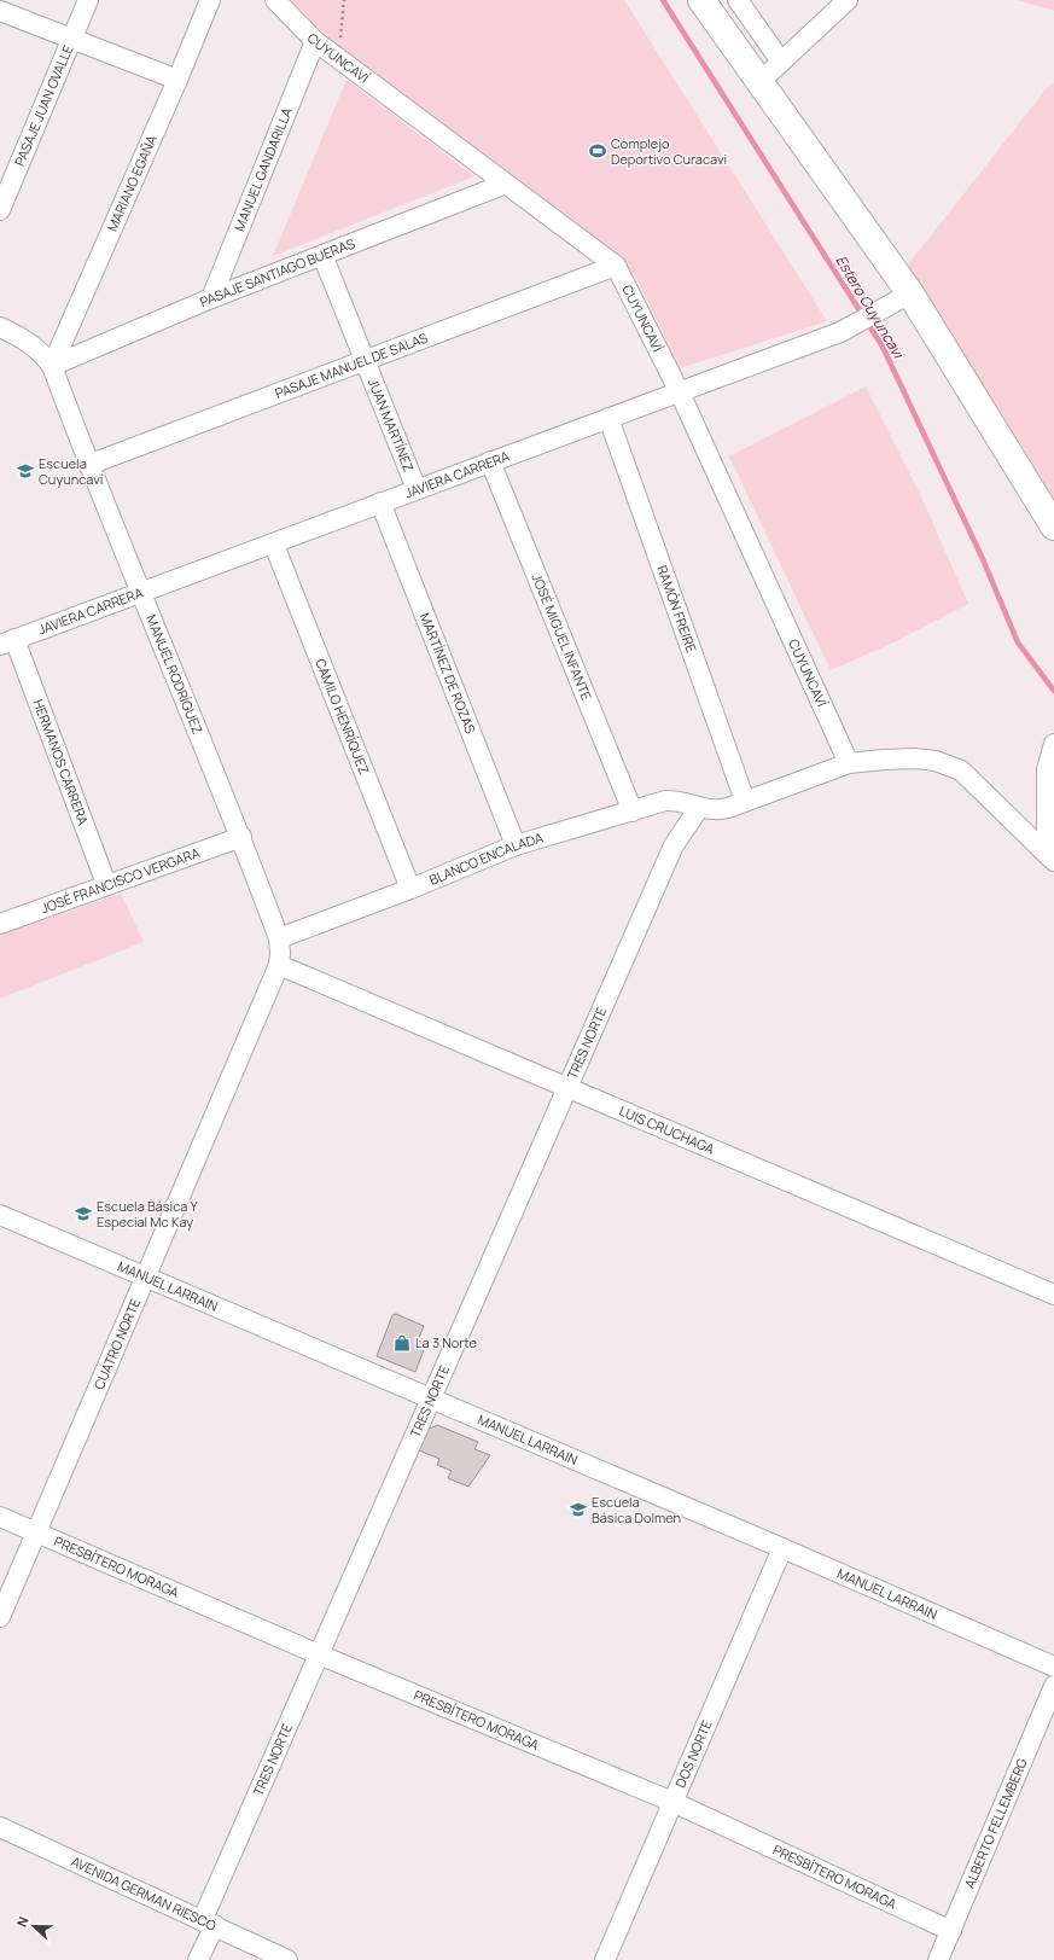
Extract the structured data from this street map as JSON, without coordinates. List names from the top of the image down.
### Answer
{
  "streets": {
    "street": [
      "CUYUNCAVÍ",
      "PASAJE JUAN OVALLE",
      "MANUEL GANDARILLA",
      "MARIANO EGAÑA",
      "PASAJE SANTIAGO BUERAS",
      "PASAJE MANUEL DE SALAS",
      "JUAN MARTÍNEZ",
      "JAVIERA CARRERA",
      "RAMÓN FREIRE",
      "JOSÉ MIGUEL INFANTE",
      "MANUEL RODRÍGUEZ",
      "MARTÍNEZ DE ROZAS",
      "CAMILO HENRÍQUEZ",
      "HERMANOS CARRERA",
      "BLANCO ENCALADA",
      "JOSÉ FRANCISCO VERGARA",
      "TRES NORTE",
      "LUIS CRUCHAGA",
      "MANUEL LARRAIN",
      "CUATRO NORTE",
      "PRESBÍTERO MORAGA",
      "DOS NORTE",
      "ALBERTO FELLEMBERG",
      "AVENIDA GERMAN RIESCO"
    ]
  },
  "crossings": [
    ["CUYUNCAVÍ", "MANUEL GANDARILLA"],
    ["CUYUNCAVÍ", "PASAJE SANTIAGO BUERAS"],
    ["CUYUNCAVÍ", "PASAJE MANUEL DE SALAS"],
    ["CUYUNCAVÍ", "JAVIERA CARRERA"],
    ["MANUEL GANDARILLA", "PASAJE SANTIAGO BUERAS"],
    ["MARIANO EGAÑA", "PASAJE SANTIAGO BUERAS"],
    ["MARIANO EGAÑA", "MANUEL RODRÍGUEZ"],
    ["PASAJE SANTIAGO BUERAS", "JUAN MARTÍNEZ"],
    ["PASAJE SANTIAGO BUERAS", "MANUEL RODRÍGUEZ"],
    ["PASAJE MANUEL DE SALAS", "JUAN MARTÍNEZ"],
    ["PASAJE MANUEL DE SALAS", "MANUEL RODRÍGUEZ"],
    ["JUAN MARTÍNEZ", "JAVIERA CARRERA"],
    ["JAVIERA CARRERA", "RAMÓN FREIRE"],
    ["JAVIERA CARRERA", "JOSÉ MIGUEL INFANTE"],
    ["JAVIERA CARRERA", "MANUEL RODRÍGUEZ"],
    ["JAVIERA CARRERA", "MARTÍNEZ DE ROZAS"],
    ["JAVIERA CARRERA", "CAMILO HENRÍQUEZ"],
    ["JAVIERA CARRERA", "HERMANOS CARRERA"],
    ["JOSÉ MIGUEL INFANTE", "BLANCO ENCALADA"],
    ["MANUEL RODRÍGUEZ", "BLANCO ENCALADA"],
    ["MANUEL RODRÍGUEZ", "JOSÉ FRANCISCO VERGARA"],
    ["MANUEL RODRÍGUEZ", "LUIS CRUCHAGA"],
    ["MANUEL RODRÍGUEZ", "CUATRO NORTE"],
    ["MARTÍNEZ DE ROZAS", "BLANCO ENCALADA"],
    ["CAMILO HENRÍQUEZ", "BLANCO ENCALADA"],
    ["HERMANOS CARRERA", "JOSÉ FRANCISCO VERGARA"],
    ["BLANCO ENCALADA", "TRES NORTE"],
    ["TRES NORTE", "LUIS CRUCHAGA"],
    ["TRES NORTE", "MANUEL LARRAIN"],
    ["TRES NORTE", "PRESBÍTERO MORAGA"],
    ["TRES NORTE", "AVENIDA GERMAN RIESCO"],
    ["LUIS CRUCHAGA", "CUATRO NORTE"],
    ["MANUEL LARRAIN", "CUATRO NORTE"],
    ["MANUEL LARRAIN", "DOS NORTE"],
    ["CUATRO NORTE", "PRESBÍTERO MORAGA"],
    ["PRESBÍTERO MORAGA", "DOS NORTE"],
    ["PRESBÍTERO MORAGA", "ALBERTO FELLEMBERG"]
  ],
  "water": ["Estero Cuyuncaví"],
  "places": {
    "sports": ["Complejo Deportivo Curacavi"],
    "school or university": ["Escuela Cuyuncaví", "Escuela Básica Y Especial Mc Kay", "Escuela Básica Dolmen"],
    "shop": ["La 3 Norte"]
  },
  "north": "left"
}
